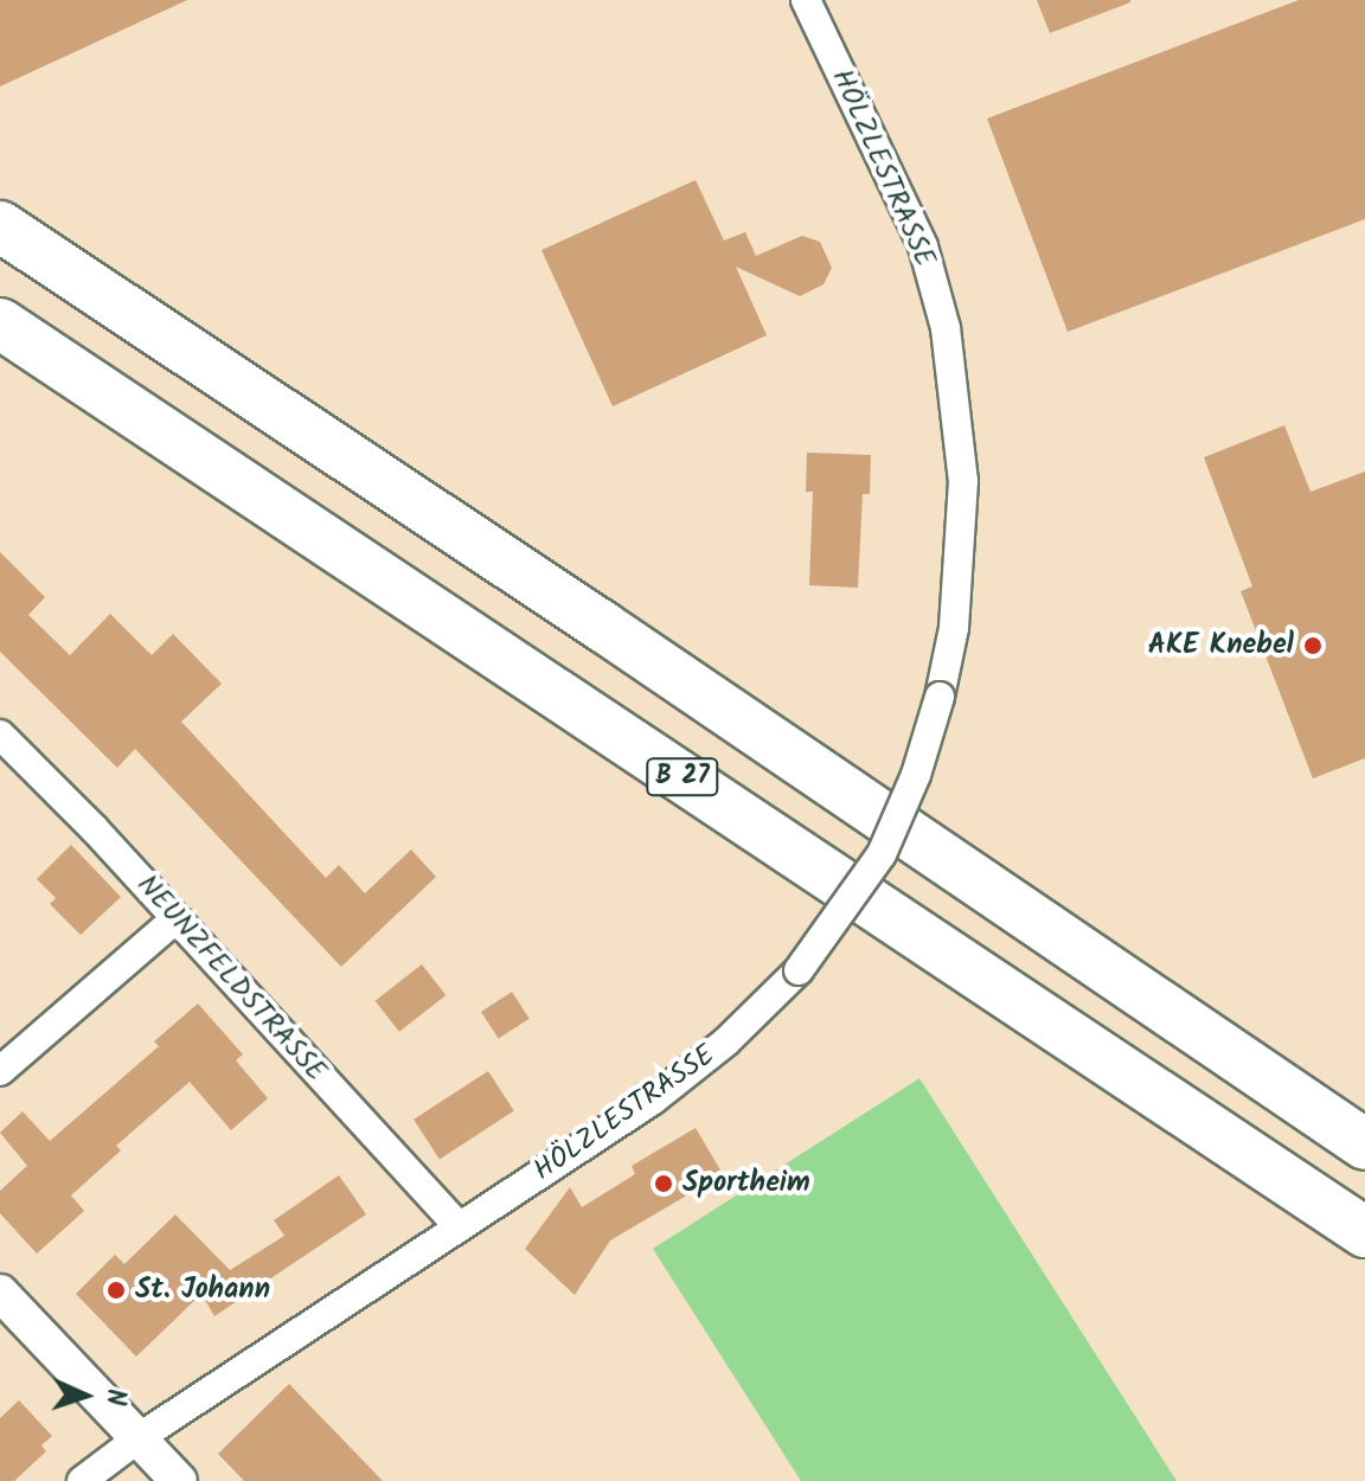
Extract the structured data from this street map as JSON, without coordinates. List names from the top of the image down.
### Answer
{
  "streets": {
    "highway": ["B 27"],
    "street": ["HÖLZLESTRASSE", "NEUNZFELDSTRASSE"]
  },
  "crossings": [
    ["HÖLZLESTRASSE", "NEUNZFELDSTRASSE"]
  ],
  "places": ["AKE Knebel", "Sportheim", "St. Johann"],
  "north": "right"
}
